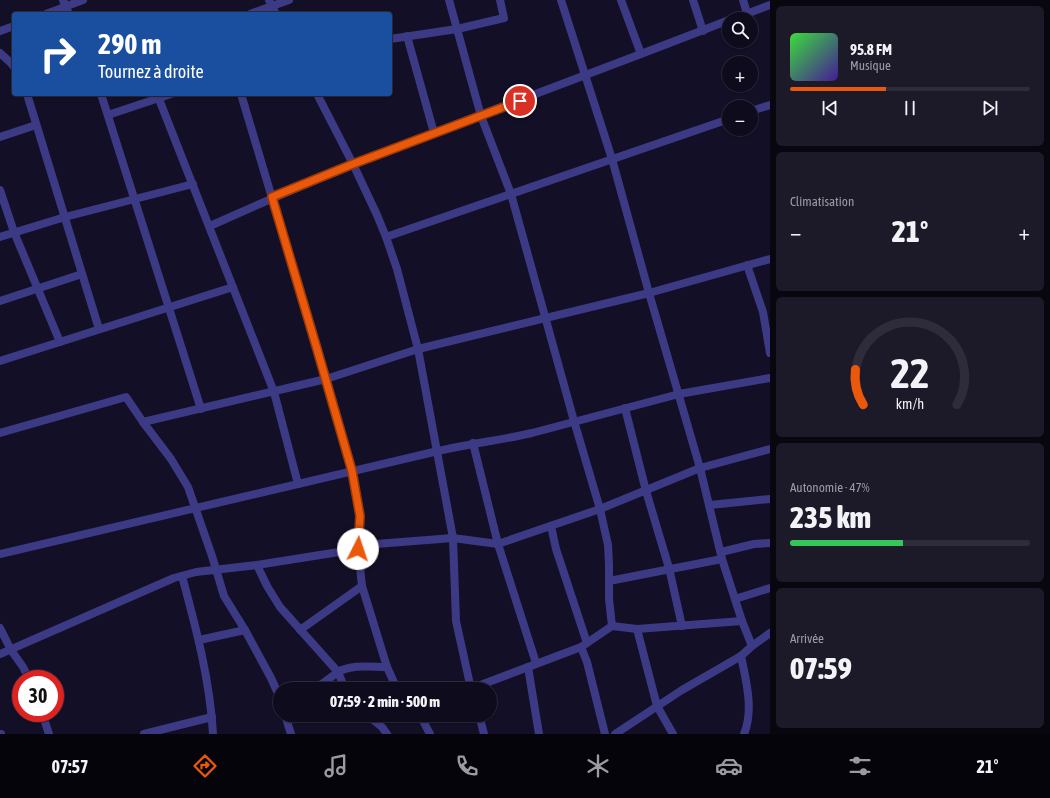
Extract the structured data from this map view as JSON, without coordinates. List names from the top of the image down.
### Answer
{
  "page": {
    "map_buttons": ["+", "−"],
    "turn": ["290 m", "Tournez à droite"],
    "song": ["95.8 FM", "Musique"],
    "tile": [
      "Climatisation",
      ["Autonomie · 47%", "235 km"],
      ["Arrivée", "07:59"]
    ],
    "heat": ["−", "21°", "+"],
    "limit": "30",
    "trip": "07:59 · 2 min · 500 m",
    "tabs": ["07:57", "21°"],
    "gauge": ["22", "km/h"]
  }
}
